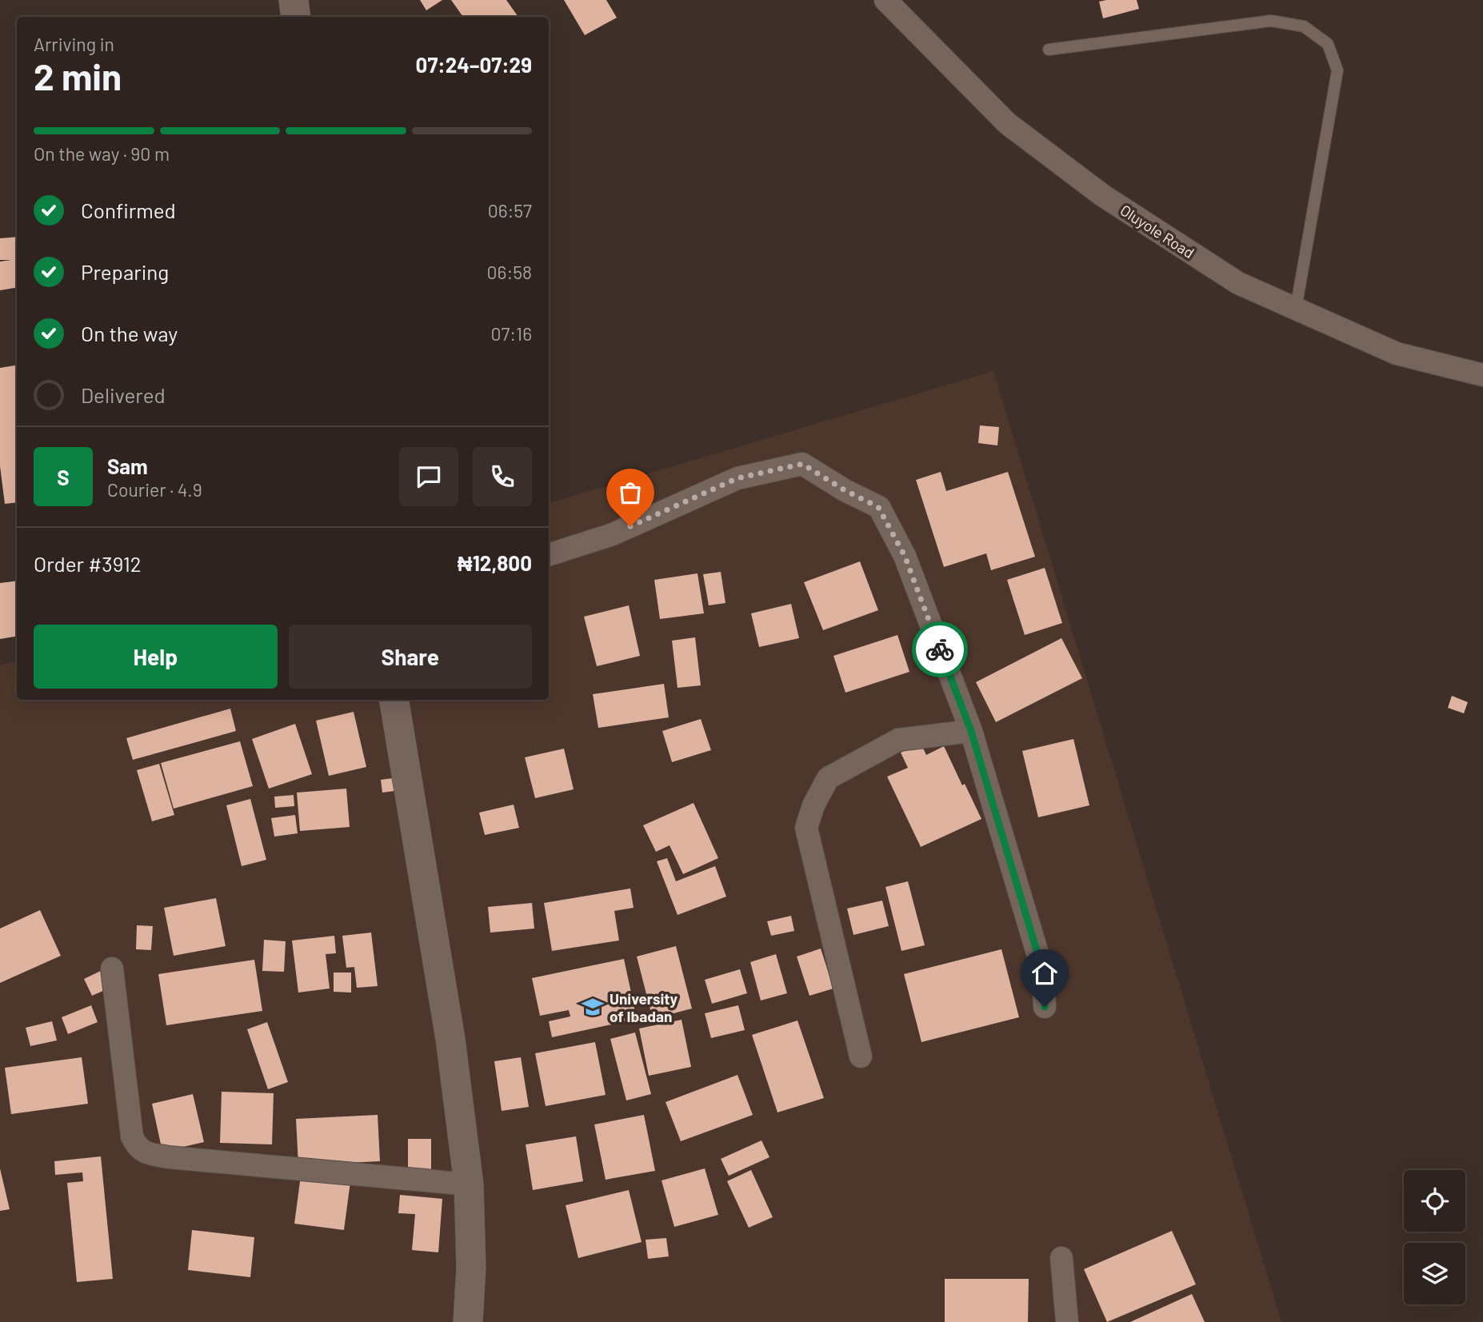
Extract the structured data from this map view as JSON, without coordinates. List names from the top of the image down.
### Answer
{
  "streets": {
    "street": ["Oluyole Road"]
  },
  "places": {
    "school or university": ["University of Ibadan"]
  },
  "page": {
    "heading": ["2 min", "Arriving in", "07:24–07:29"],
    "panel": [
      "Sam",
      "Courier · 4.9",
      "Order #3912",
      "₦12,800"
    ],
    "bar": "On the way · 90 m",
    "list": [
      ["Confirmed", "06:57"],
      ["Preparing", "06:58"],
      ["On the way", "07:16"],
      "Delivered"
    ],
    "round": "S",
    "buttons": ["Help", "Share"]
  }
}
